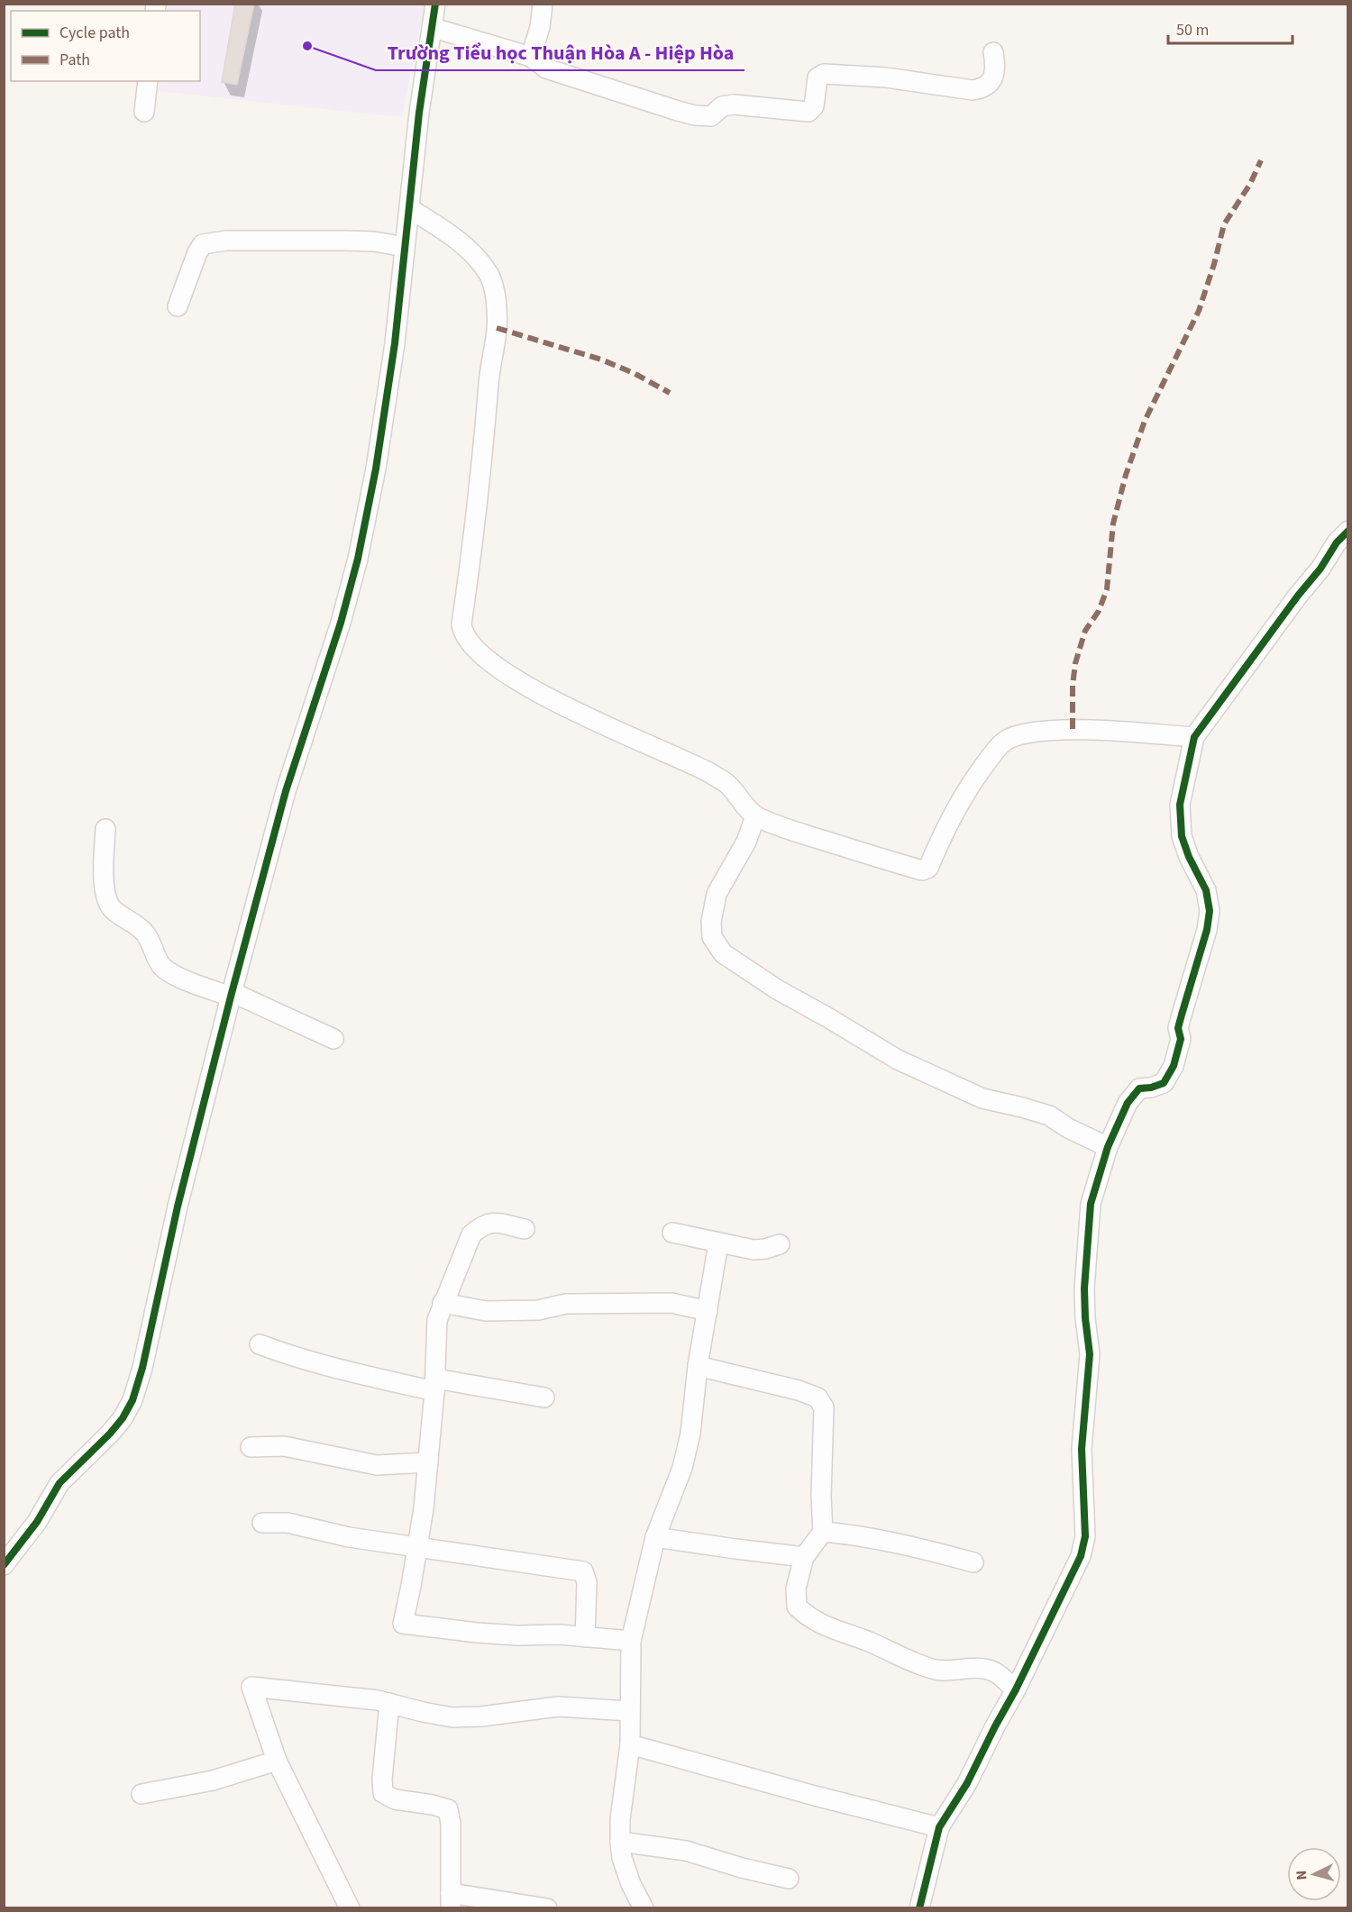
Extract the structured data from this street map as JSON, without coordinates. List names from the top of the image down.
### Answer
{
  "places": ["Trường Tiểu học Thuận Hòa A - Hiệp Hòa"],
  "legend": ["Cycle path", "Path"],
  "scale_bar": "50 m",
  "north": "left"
}
